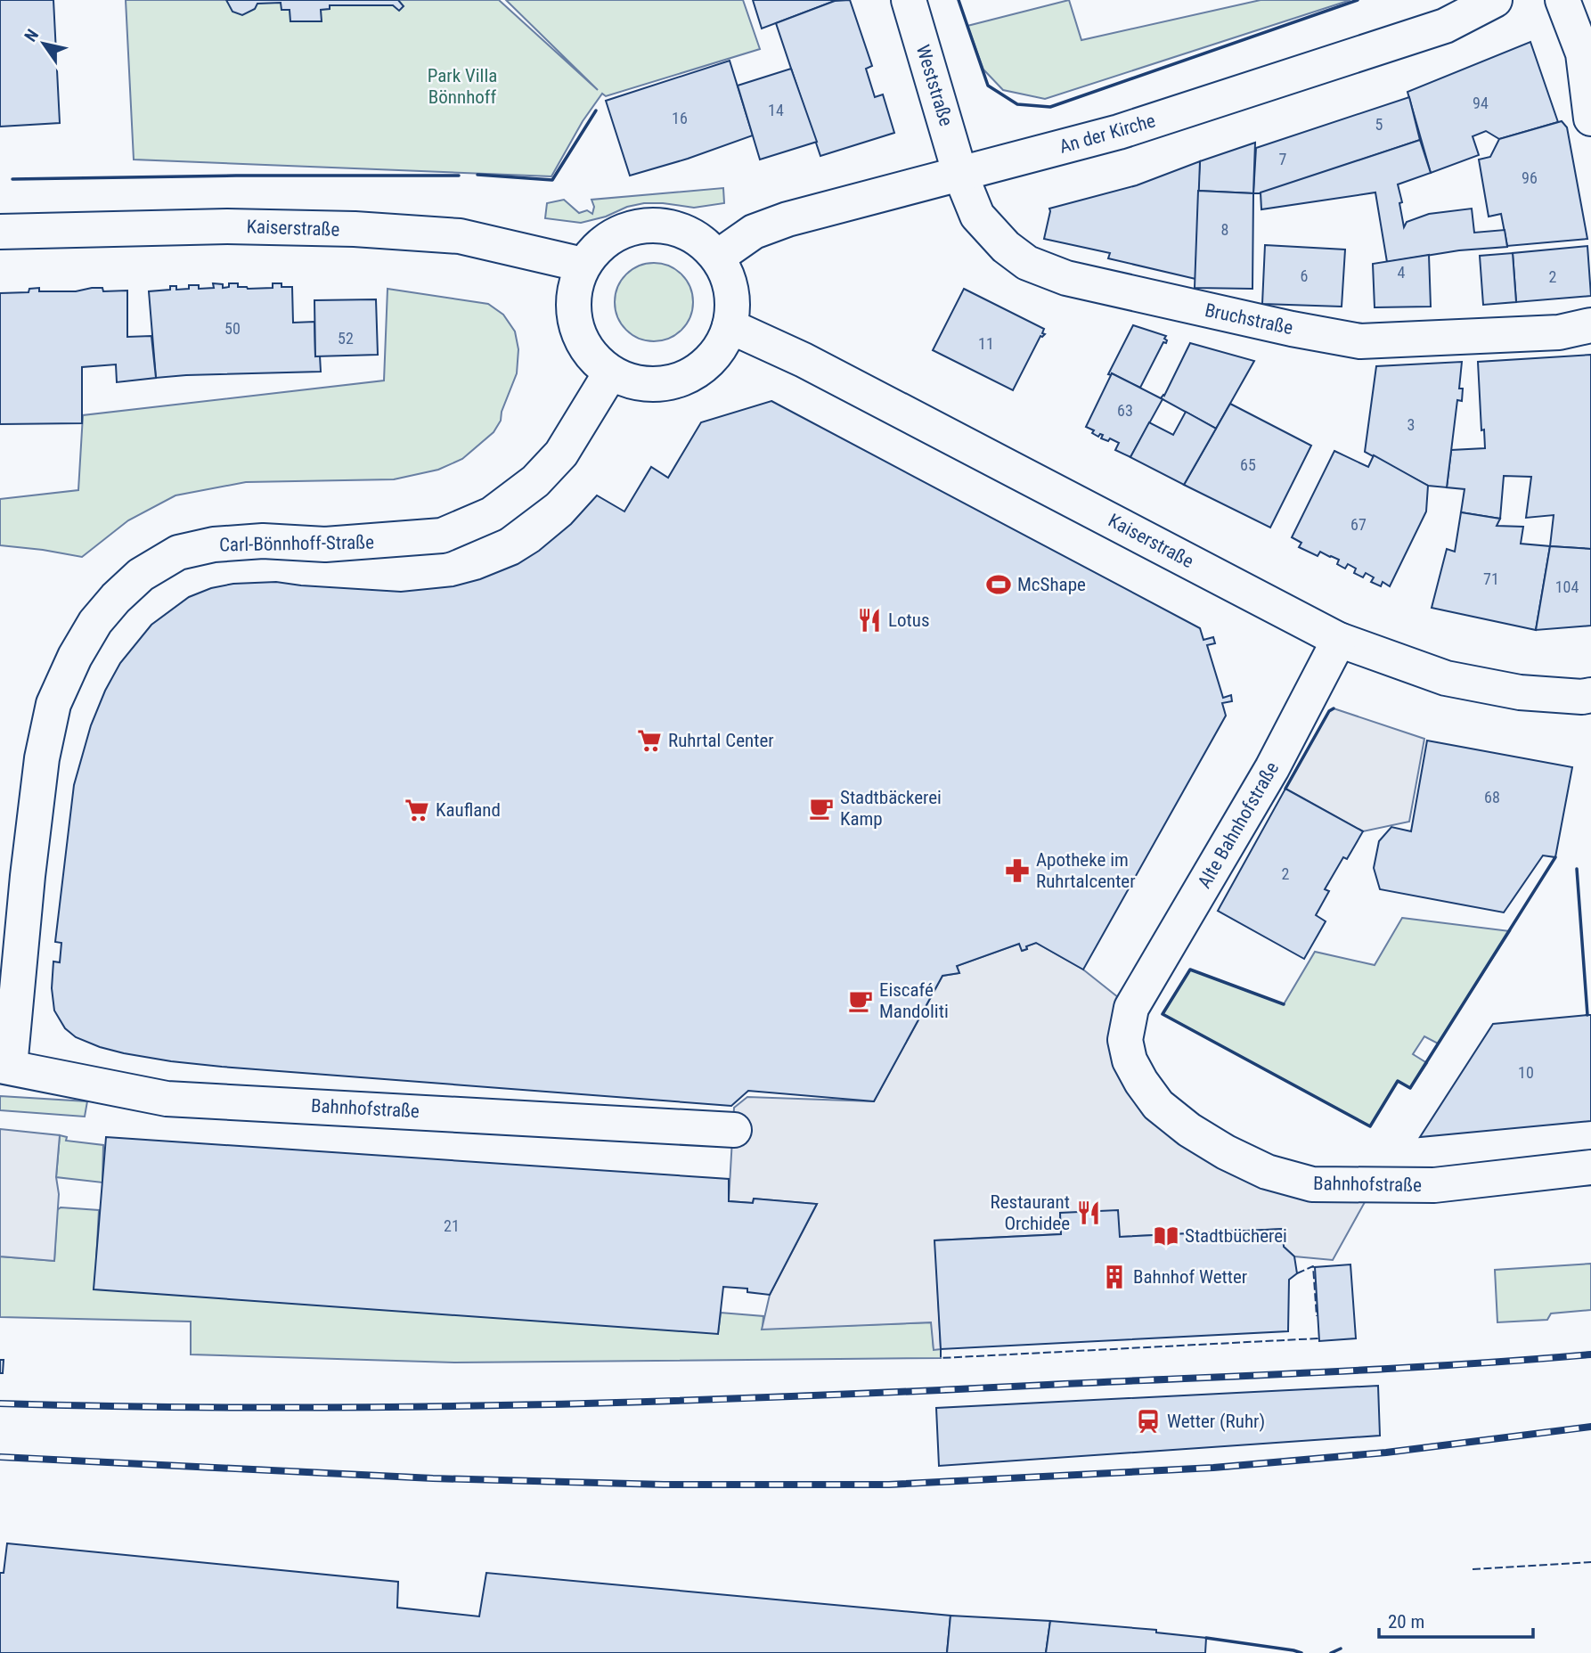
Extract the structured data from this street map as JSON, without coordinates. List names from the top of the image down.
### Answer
{
  "streets": {
    "street": [
      "Weststraße",
      "An der Kirche",
      "Kaiserstraße",
      "Bruchstraße",
      "Carl-Bönnhoff-Straße",
      "Alte Bahnhofstraße",
      "Bahnhofstraße"
    ]
  },
  "crossings": [
    ["Weststraße", "An der Kirche"],
    ["Weststraße", "Bruchstraße"],
    ["An der Kirche", "Kaiserstraße"],
    ["An der Kirche", "Bruchstraße"],
    ["An der Kirche", "Carl-Bönnhoff-Straße"],
    ["Kaiserstraße", "Carl-Bönnhoff-Straße"],
    ["Kaiserstraße", "Alte Bahnhofstraße"],
    ["Carl-Bönnhoff-Straße", "Bahnhofstraße"],
    ["Alte Bahnhofstraße", "Bahnhofstraße"]
  ],
  "parks": ["Park Villa Bönnhoff"],
  "places": {
    "sports": ["McShape"],
    "restaurant": ["Lotus", "Restaurant Orchidee"],
    "supermarket": ["Ruhrtal Center", "Kaufland"],
    "cafe": ["Stadtbäckerei Kamp", "Eiscafé Mandoliti"],
    "pharmacy": ["Apotheke im Ruhrtalcenter"],
    "library": ["Stadtbücherei"],
    "building": ["Bahnhof Wetter"],
    "station": ["Wetter (Ruhr)"]
  },
  "house_numbers": [
    "94",
    "14",
    "16",
    "5",
    "7",
    "96",
    "8",
    "4",
    "6",
    "2",
    "50",
    "52",
    "11",
    "63",
    "3",
    "65",
    "67",
    "71",
    "104",
    "68",
    "2",
    "10",
    "21"
  ],
  "scale_bar": "20 m",
  "north": "top left"
}
